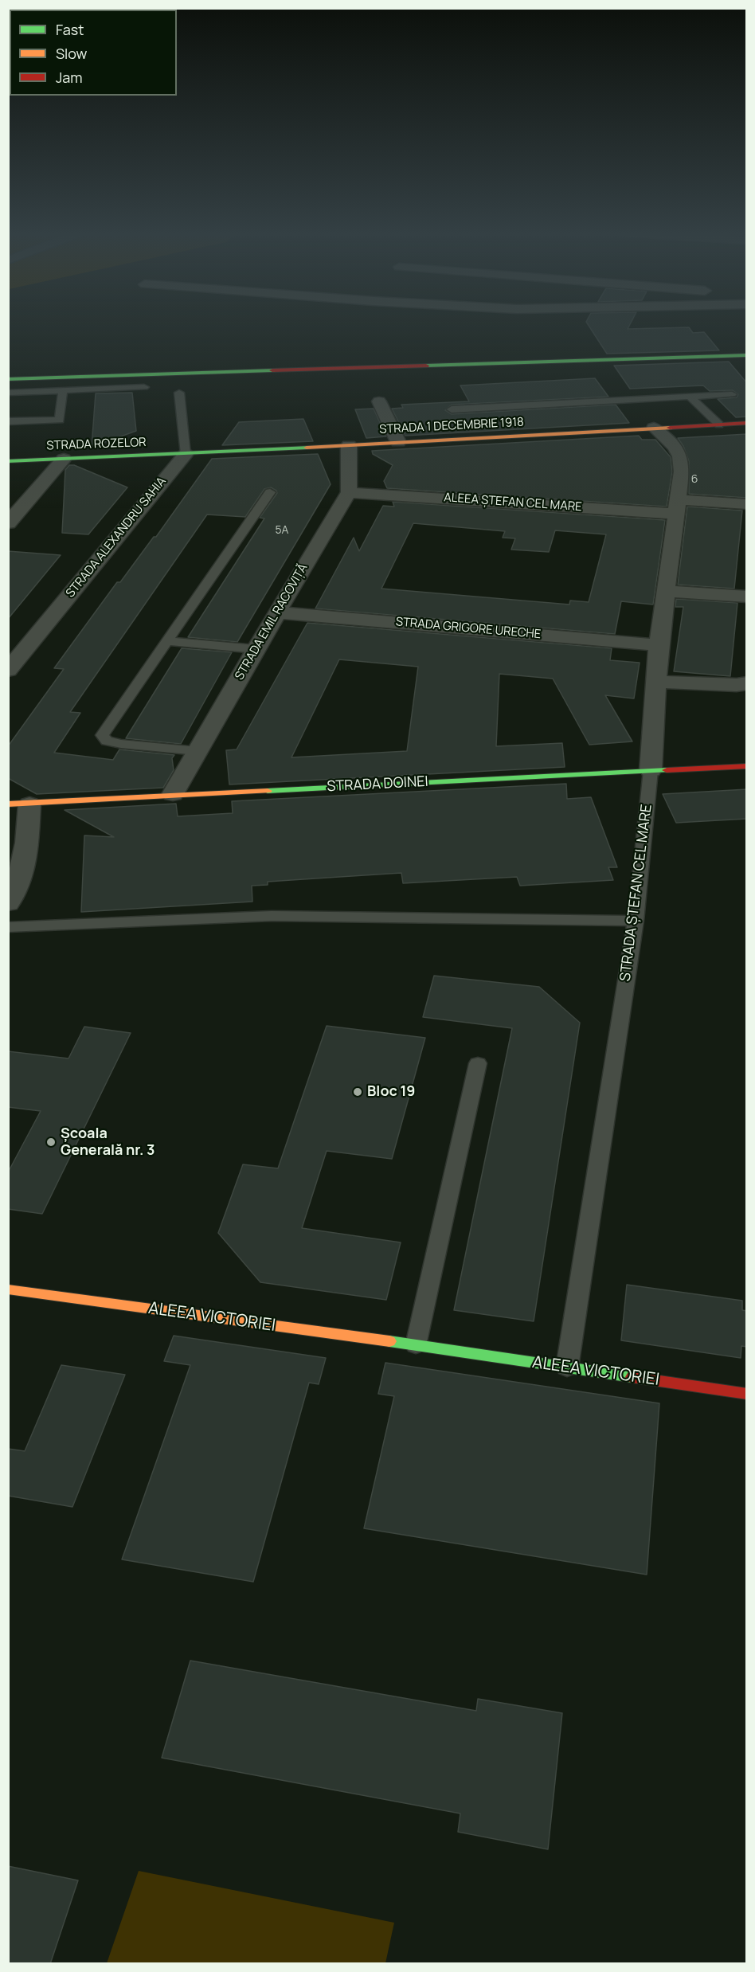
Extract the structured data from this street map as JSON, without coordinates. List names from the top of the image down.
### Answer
{
  "streets": {
    "street": [
      "STRADA 1 DECEMBRIE 1918",
      "STRADA ROZELOR",
      "ALEEA ȘTEFAN CEL MARE",
      "STRADA ALEXANDRU SAHIA",
      "STRADA EMIL RACOVIȚĂ",
      "STRADA GRIGORE URECHE",
      "STRADA DOINEI",
      "STRADA ȘTEFAN CEL MARE",
      "ALEEA VICTORIEI"
    ]
  },
  "crossings": [
    ["STRADA 1 DECEMBRIE 1918", "STRADA ROZELOR"],
    ["STRADA 1 DECEMBRIE 1918", "STRADA ALEXANDRU SAHIA"],
    ["STRADA 1 DECEMBRIE 1918", "STRADA ȘTEFAN CEL MARE"],
    ["STRADA ROZELOR", "STRADA ALEXANDRU SAHIA"],
    ["ALEEA ȘTEFAN CEL MARE", "STRADA EMIL RACOVIȚĂ"],
    ["ALEEA ȘTEFAN CEL MARE", "STRADA ȘTEFAN CEL MARE"],
    ["STRADA EMIL RACOVIȚĂ", "STRADA GRIGORE URECHE"],
    ["STRADA EMIL RACOVIȚĂ", "STRADA DOINEI"],
    ["STRADA GRIGORE URECHE", "STRADA ȘTEFAN CEL MARE"],
    ["STRADA DOINEI", "STRADA ȘTEFAN CEL MARE"],
    ["STRADA ȘTEFAN CEL MARE", "ALEEA VICTORIEI"]
  ],
  "places": ["Bloc 19", "Școala Generală nr. 3"],
  "house_numbers": ["6", "5A"],
  "legend": ["Fast", "Slow", "Jam"]
}
